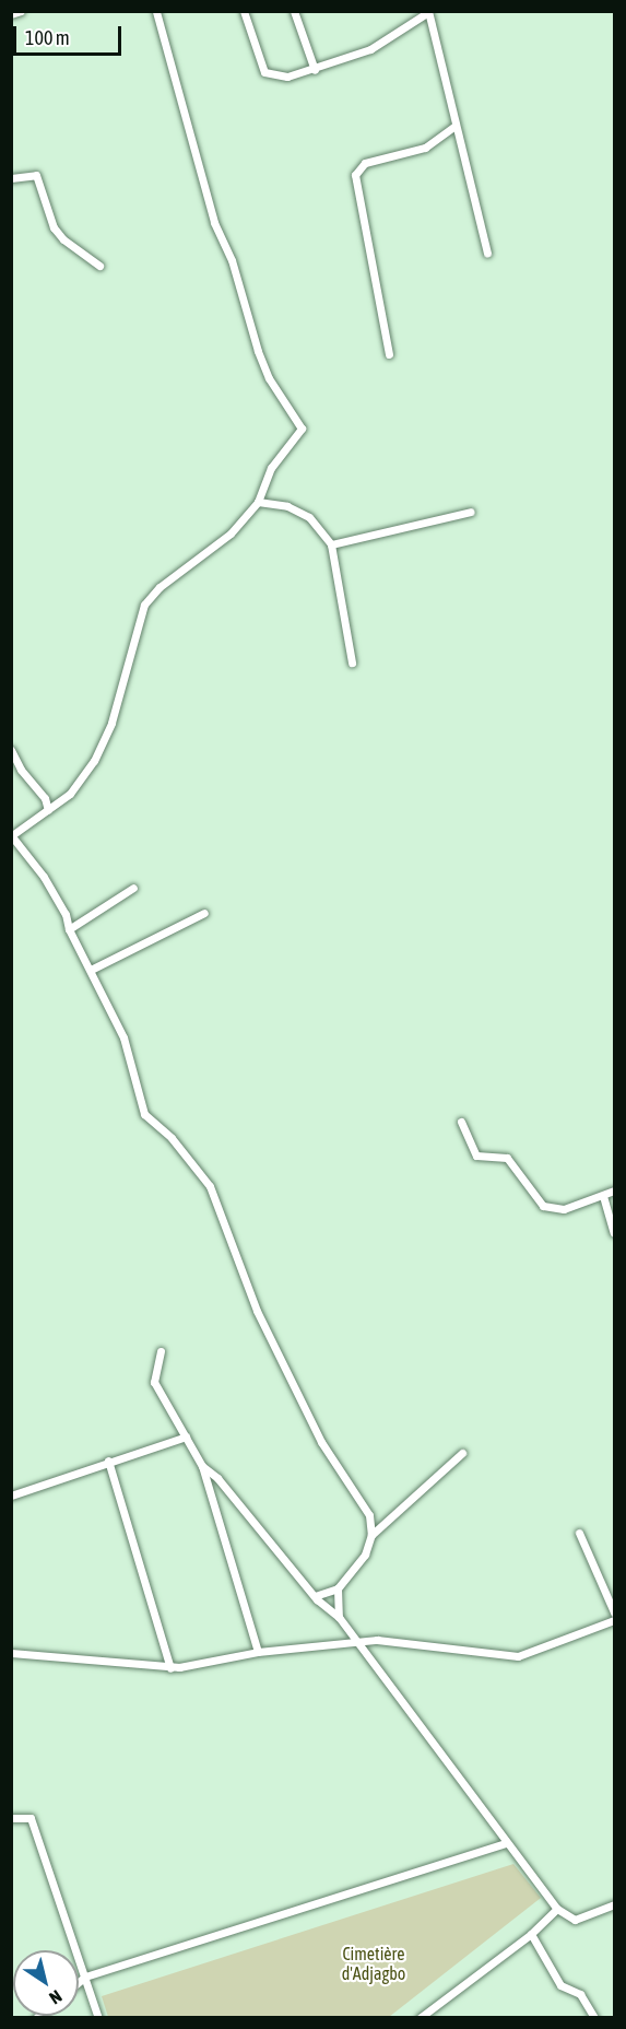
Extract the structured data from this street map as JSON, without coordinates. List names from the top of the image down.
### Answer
{
  "parks": ["Cimetière d'Adjagbo"],
  "scale_bar": "100 m",
  "north": "bottom right"
}
